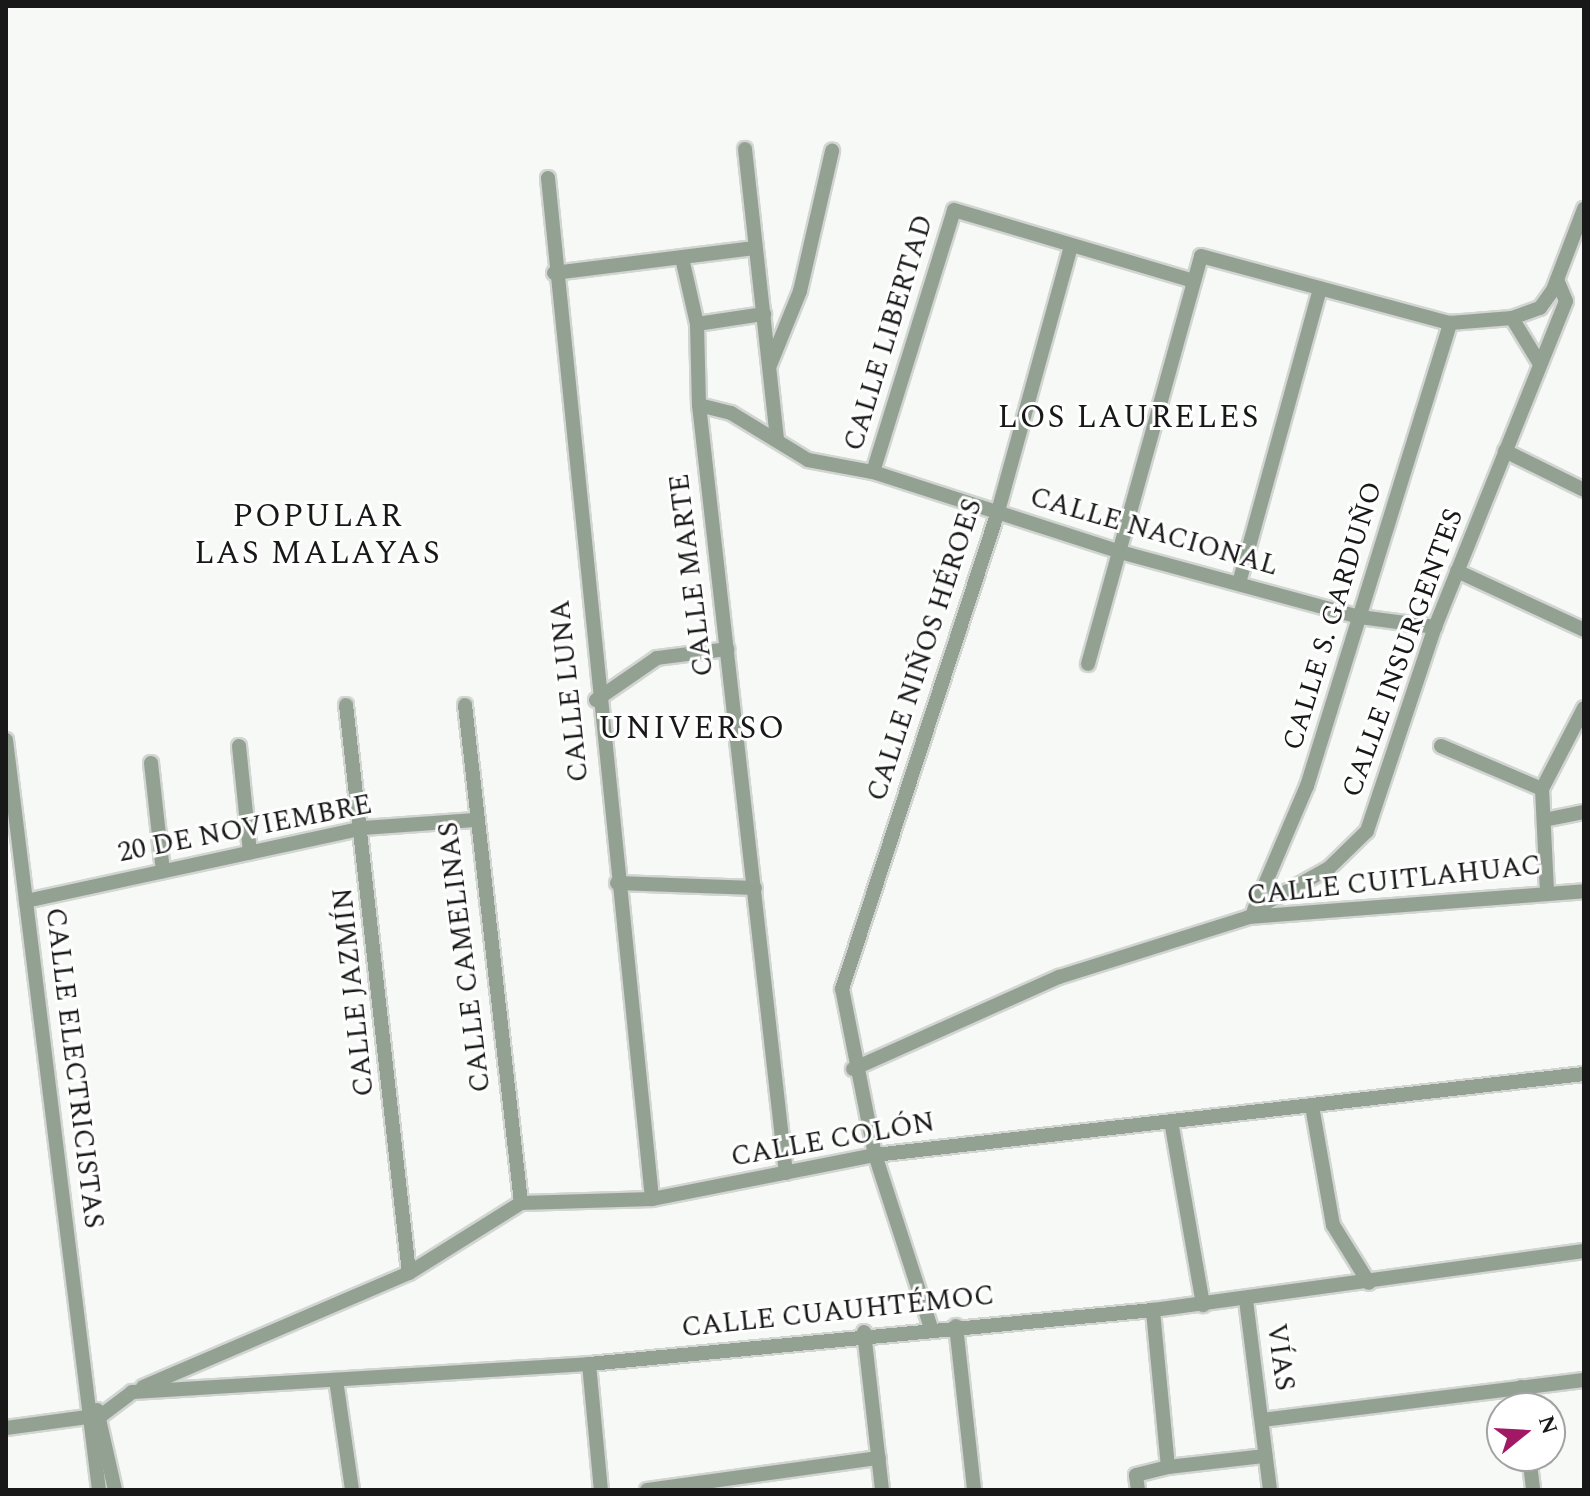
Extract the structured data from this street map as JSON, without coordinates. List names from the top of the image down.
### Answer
{
  "streets": {
    "street": [
      "CALLE LIBERTAD",
      "CALLE NACIONAL",
      "CALLE MARTE",
      "CALLE S. GARDUÑO",
      "CALLE NIÑOS HÉROES",
      "CALLE INSURGENTES",
      "CALLE LUNA",
      "20 DE NOVIEMBRE",
      "CALLE CUITLAHUAC",
      "CALLE CAMELINAS",
      "CALLE JAZMÍN",
      "CALLE ELECTRICISTAS",
      "CALLE COLÓN",
      "CALLE CUAUHTÉMOC",
      "VÍAS"
    ]
  },
  "crossings": [
    ["CALLE LIBERTAD", "CALLE NACIONAL"],
    ["CALLE LIBERTAD", "CALLE NIÑOS HÉROES"],
    ["CALLE NACIONAL", "CALLE MARTE"],
    ["CALLE NACIONAL", "CALLE S. GARDUÑO"],
    ["CALLE NACIONAL", "CALLE NIÑOS HÉROES"],
    ["CALLE NACIONAL", "CALLE INSURGENTES"],
    ["CALLE MARTE", "CALLE COLÓN"],
    ["CALLE S. GARDUÑO", "CALLE INSURGENTES"],
    ["CALLE S. GARDUÑO", "CALLE CUITLAHUAC"],
    ["CALLE NIÑOS HÉROES", "CALLE CUITLAHUAC"],
    ["CALLE NIÑOS HÉROES", "CALLE COLÓN"],
    ["CALLE NIÑOS HÉROES", "CALLE CUAUHTÉMOC"],
    ["CALLE INSURGENTES", "CALLE CUITLAHUAC"],
    ["CALLE LUNA", "CALLE COLÓN"],
    ["20 DE NOVIEMBRE", "CALLE CAMELINAS"],
    ["20 DE NOVIEMBRE", "CALLE JAZMÍN"],
    ["20 DE NOVIEMBRE", "CALLE ELECTRICISTAS"],
    ["CALLE CAMELINAS", "CALLE COLÓN"],
    ["CALLE CUAUHTÉMOC", "VÍAS"]
  ],
  "districts": ["LOS LAURELES", "POPULAR LAS MALAYAS", "UNIVERSO"],
  "north": "right"
}
